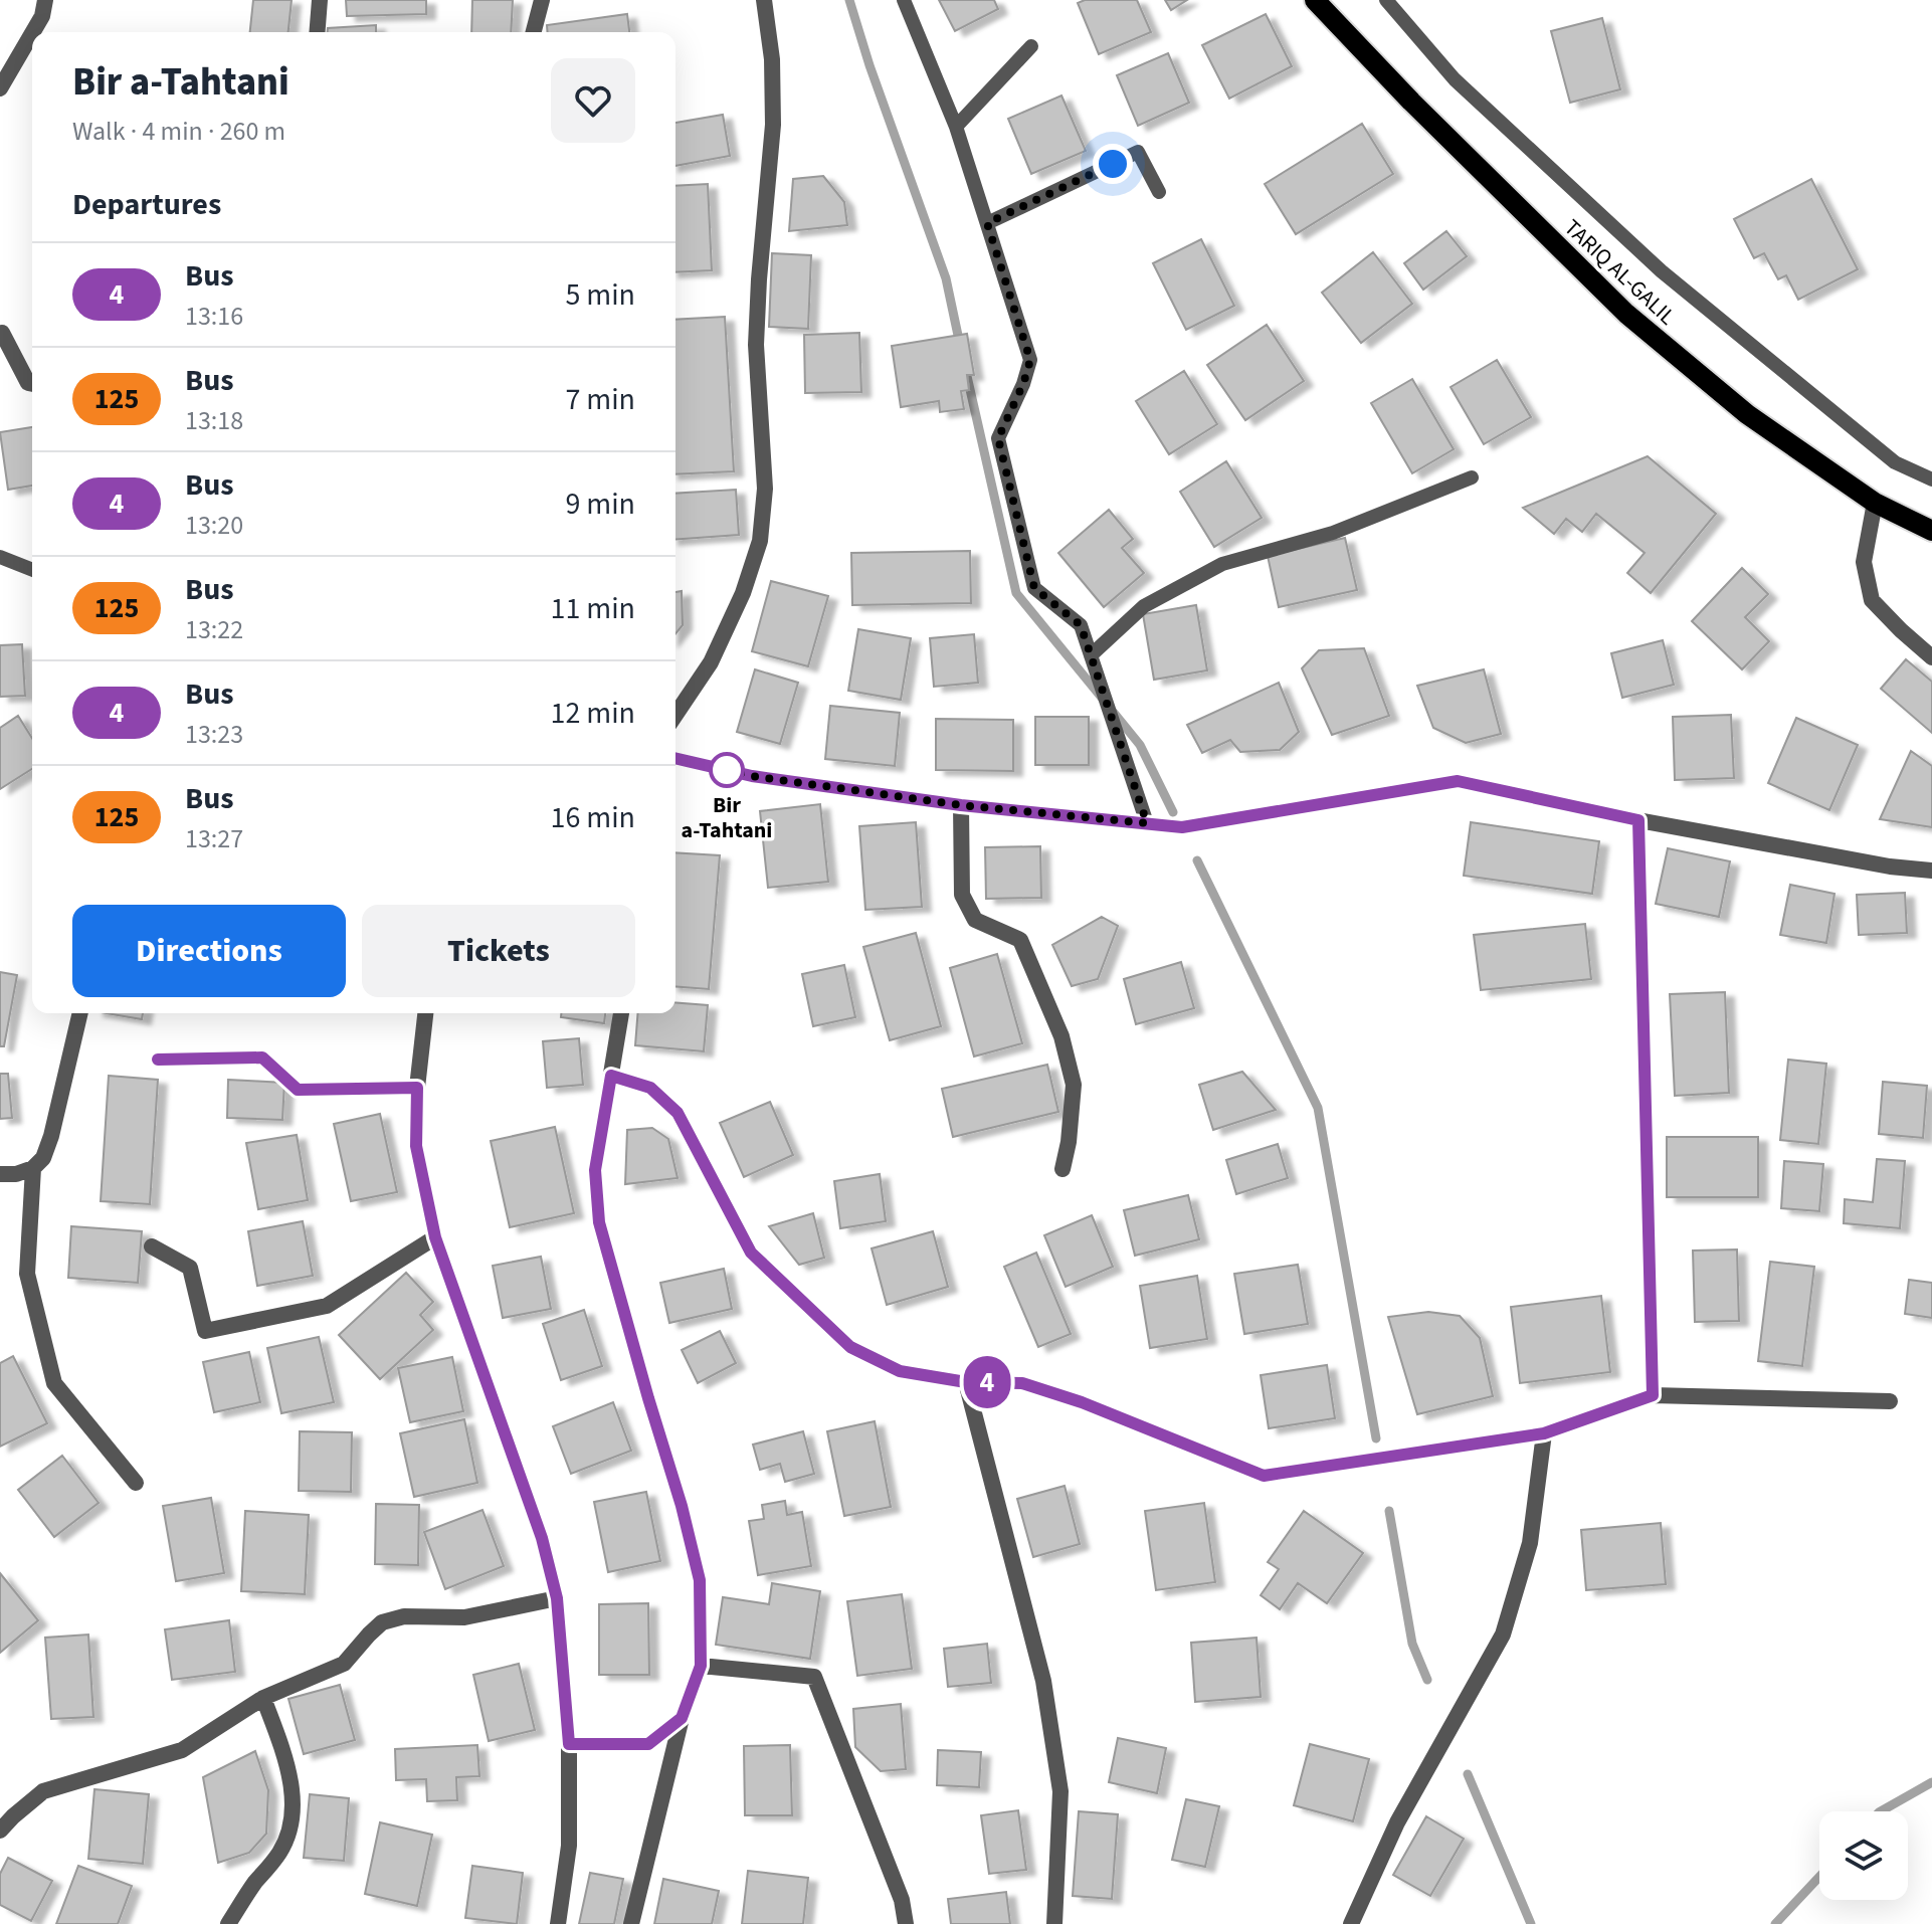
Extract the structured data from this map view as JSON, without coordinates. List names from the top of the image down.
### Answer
{
  "streets": {
    "main road": ["TARIQ AL-GALIL"]
  },
  "places": ["Bir a-Tahtani"],
  "lines": ["bus line 4"],
  "page": {
    "on_map": "4",
    "heading": [
      ["Bir a-Tahtani", "Walk · 4 min · 260 m"],
      "Departures"
    ],
    "list": [
      {
        "mark": "4",
        "name": "Bus",
        "note": "13:16",
        "value": "5 min"
      },
      {
        "mark": "125",
        "name": "Bus",
        "note": "13:18",
        "value": "7 min"
      },
      {
        "mark": "4",
        "name": "Bus",
        "note": "13:20",
        "value": "9 min"
      },
      {
        "mark": "125",
        "name": "Bus",
        "note": "13:22",
        "value": "11 min"
      },
      {
        "mark": "4",
        "name": "Bus",
        "note": "13:23",
        "value": "12 min"
      },
      {
        "mark": "125",
        "name": "Bus",
        "note": "13:27",
        "value": "16 min"
      }
    ],
    "buttons": ["Directions", "Tickets"]
  }
}
